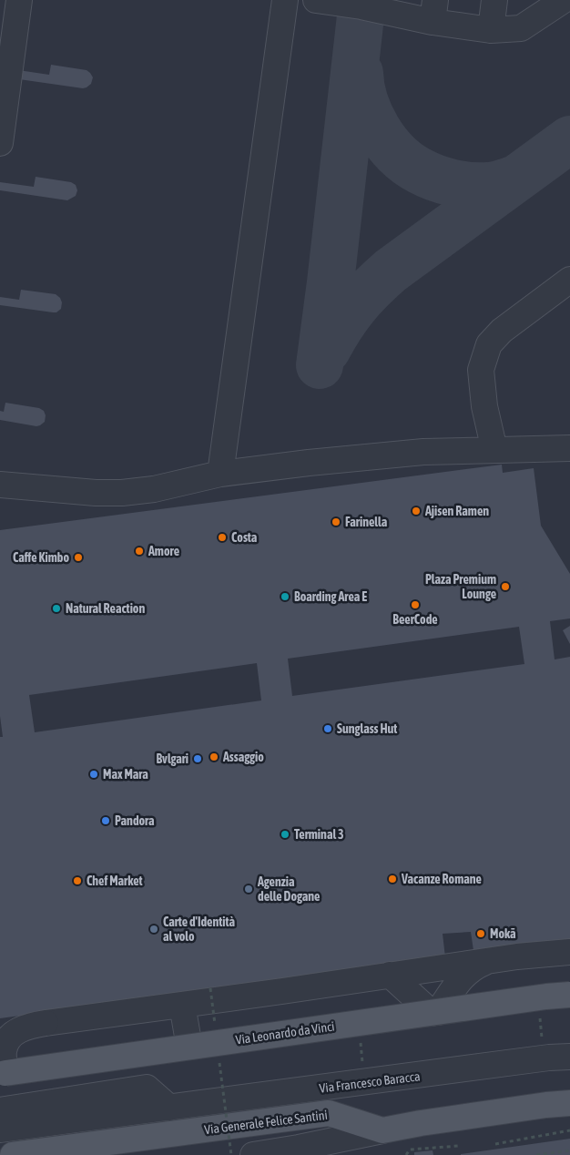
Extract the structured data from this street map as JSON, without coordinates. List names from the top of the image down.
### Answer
{
  "streets": {
    "main road": ["Via Leonardo da Vinci", "Via Generale Felice Santini"],
    "lane": ["Via Francesco Baracca"]
  },
  "places": [
    "Ajisen Ramen",
    "Farinella",
    "Costa",
    "Amore",
    "Caffe Kimbo",
    "Plaza Premium Lounge",
    "Boarding Area E",
    "BeerCode",
    "Natural Reaction",
    "Sunglass Hut",
    "Assaggio",
    "Bvlgari",
    "Max Mara",
    "Pandora",
    "Terminal 3",
    "Vacanze Romane",
    "Chef Market",
    "Agenzia delle Dogane",
    "Carte d'Identità al volo",
    "Mokā"
  ]
}
